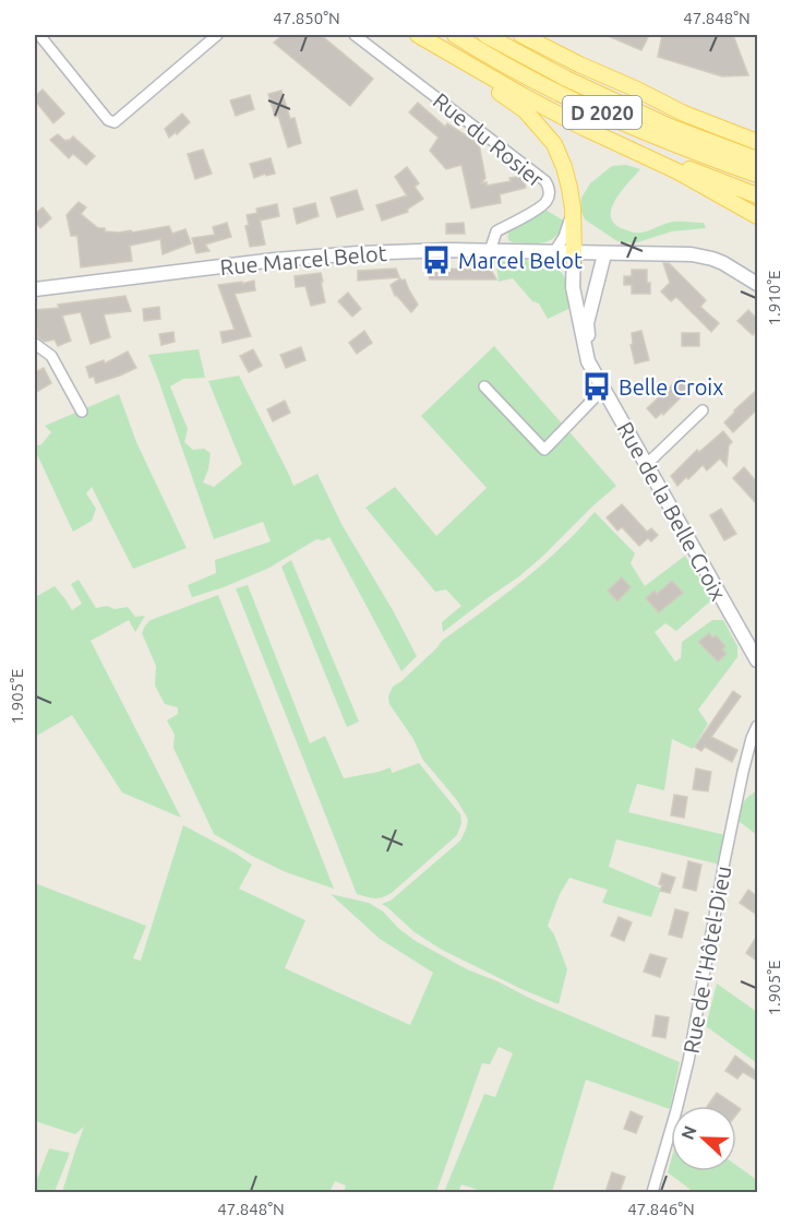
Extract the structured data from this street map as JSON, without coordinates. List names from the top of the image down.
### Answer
{
  "streets": {
    "main road": ["D 2020", "Rue Marcel Belot", "Rue de la Belle Croix"],
    "street": ["Rue du Rosier", "Rue de l'Hôtel-Dieu"]
  },
  "crossings": [
    ["Rue du Rosier", "Rue Marcel Belot"],
    ["Rue Marcel Belot", "Rue de la Belle Croix"]
  ],
  "places": {
    "bus stop": ["Marcel Belot", "Belle Croix"]
  },
  "north": "left",
  "coordinates": [
    "47.850°N",
    "47.848°N",
    "1.910°E",
    "1.905°E",
    "47.846°N"
  ]
}
